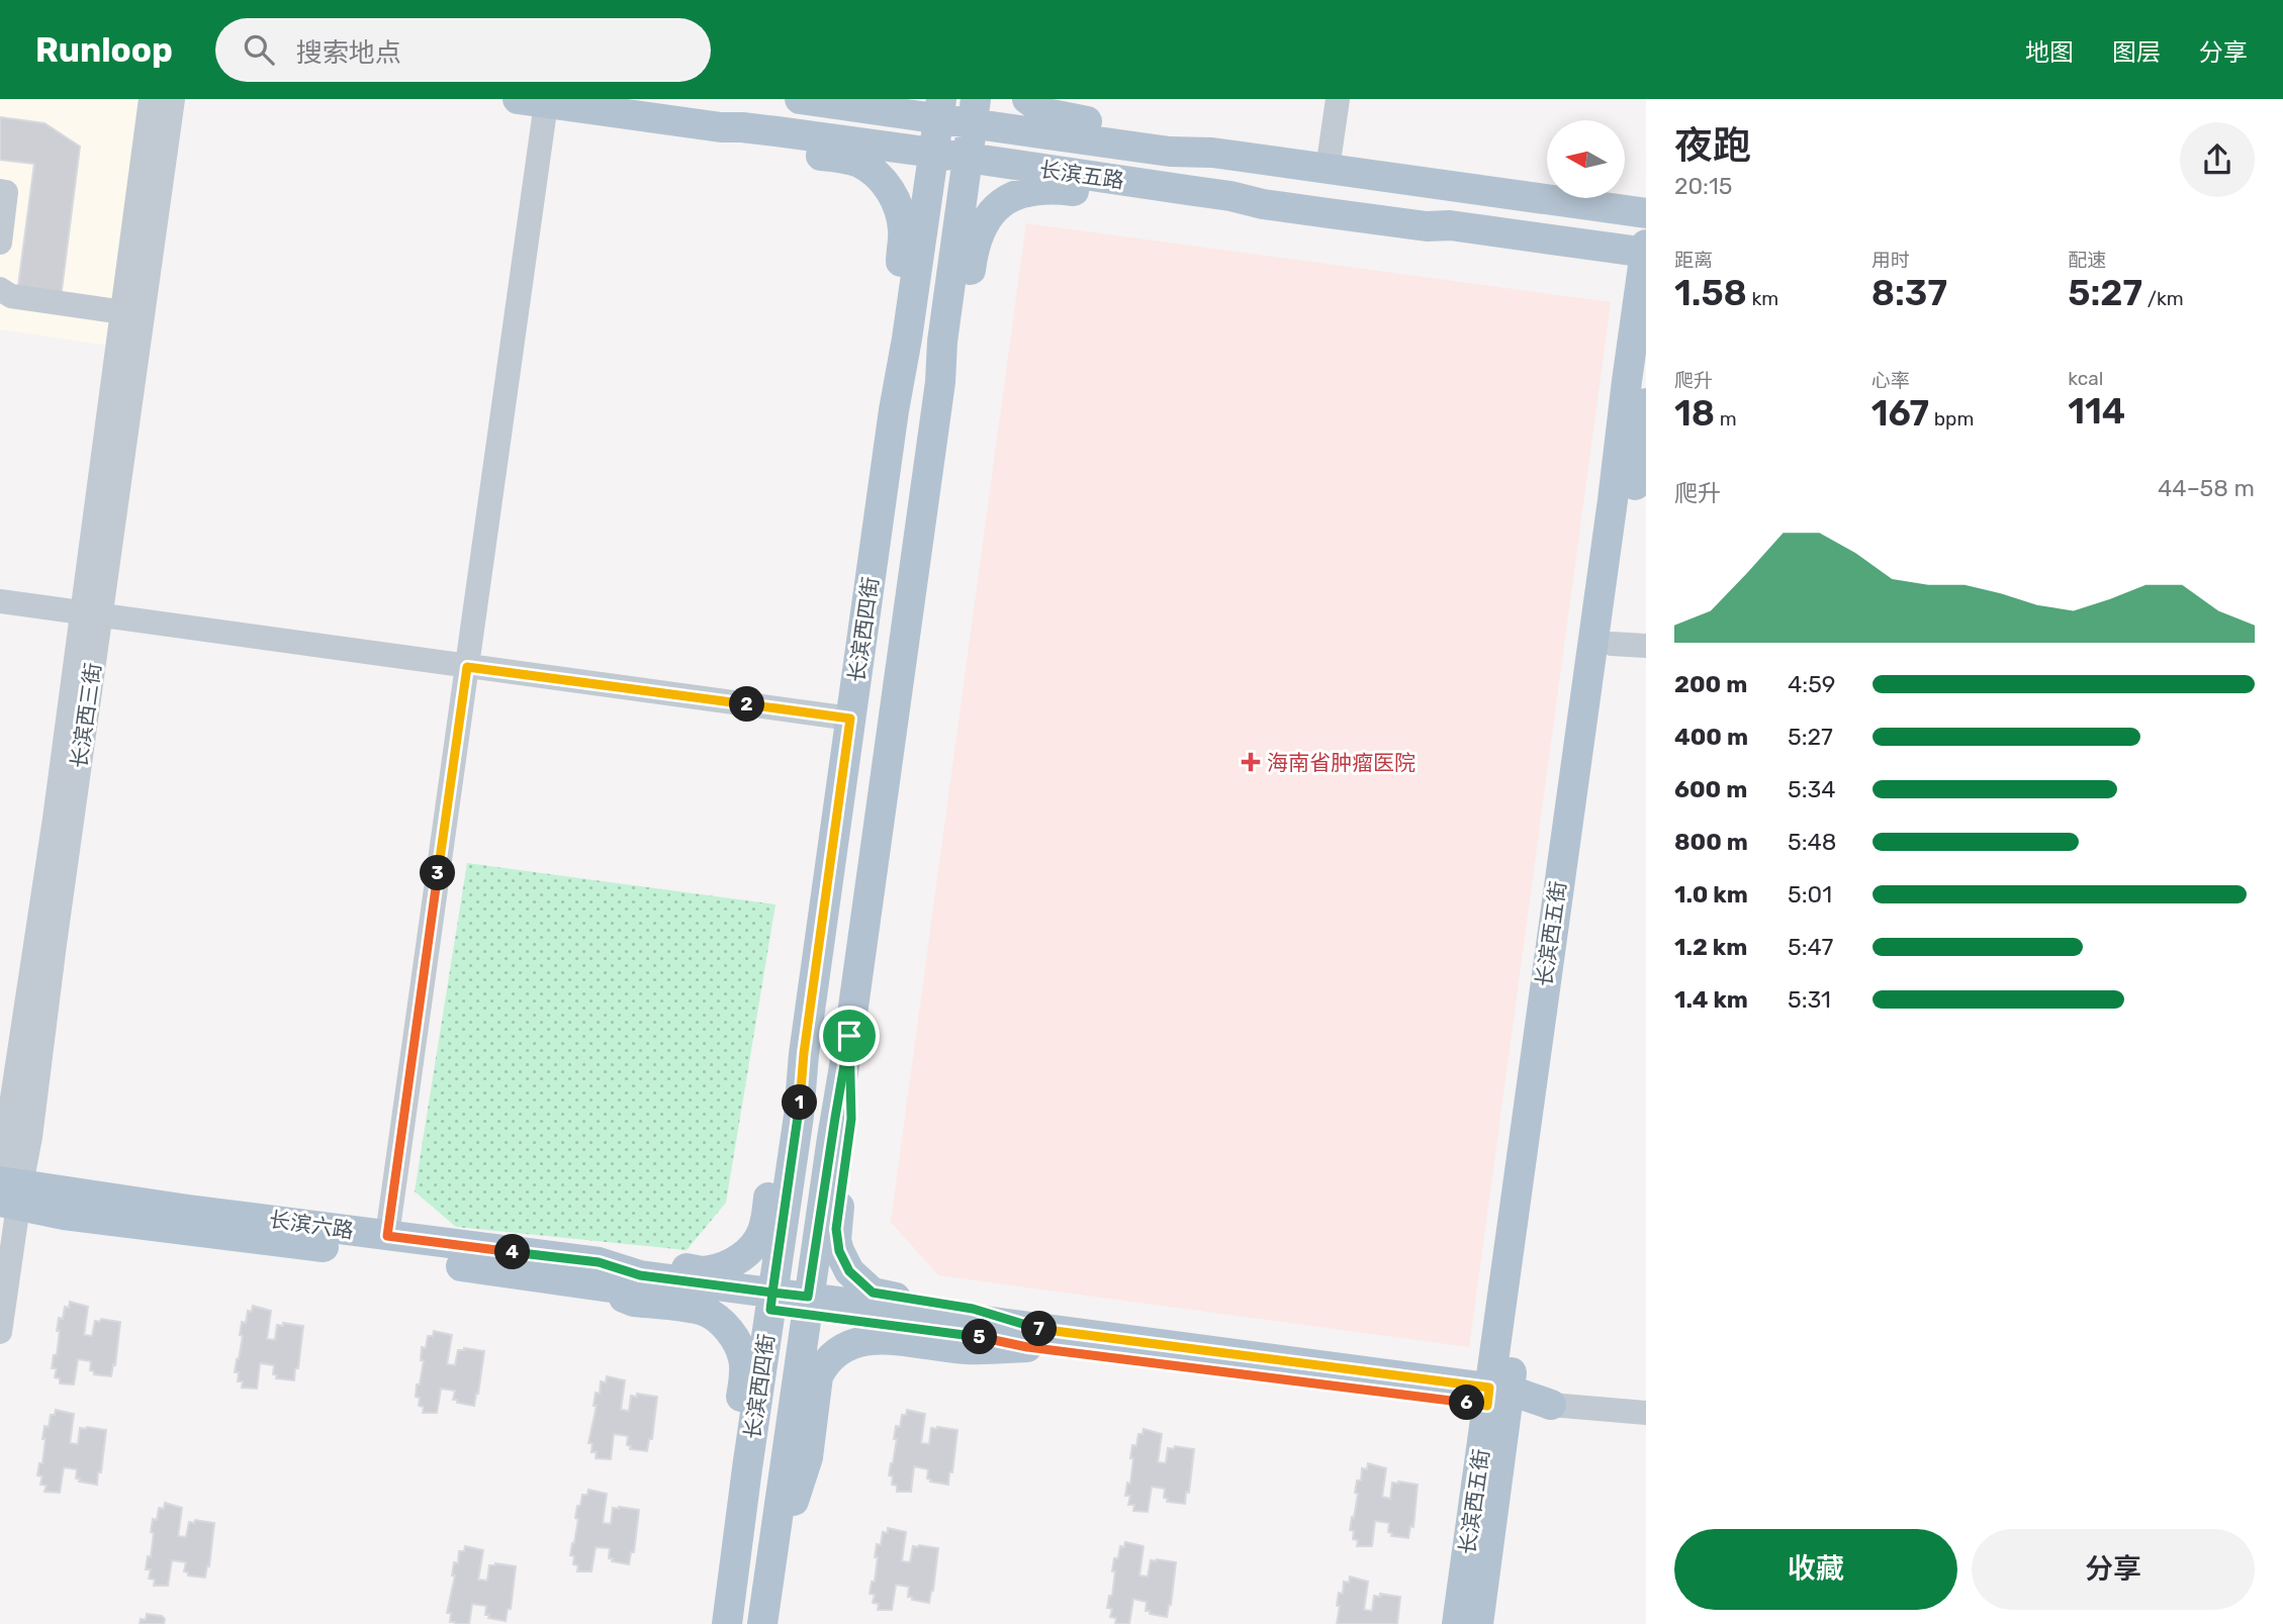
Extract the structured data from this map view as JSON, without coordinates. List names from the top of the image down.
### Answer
{
  "streets": {
    "main road": [
      "长滨五路",
      "长滨西四街",
      "长滨西五街",
      "长滨六路"
    ],
    "street": ["长滨西三街"]
  },
  "crossings": [
    ["长滨五路", "长滨西四街"],
    ["长滨五路", "长滨西五街"],
    ["长滨西四街", "长滨六路"],
    ["长滨西三街", "长滨六路"],
    ["长滨西五街", "长滨六路"]
  ],
  "places": {
    "health": ["海南省肿瘤医院"]
  },
  "north": "left",
  "page": {
    "header": "Runloop",
    "search": "搜索地点",
    "nav": ["地图", "图层", "分享"],
    "heading": ["夜跑", "20:15"],
    "stats": [
      ["距离", "1.58 km"],
      ["用时", "8:37"],
      ["配速", "5:27 /km"],
      ["爬升", "18 m"],
      ["心率", "167 bpm"],
      ["kcal", "114"]
    ],
    "chart": ["爬升", "44–58 m"],
    "list": [
      {
        "name": "200 m",
        "note": "4:59"
      },
      {
        "name": "400 m",
        "note": "5:27"
      },
      {
        "name": "600 m",
        "note": "5:34"
      },
      {
        "name": "800 m",
        "note": "5:48"
      },
      {
        "name": "1.0 km",
        "note": "5:01"
      },
      {
        "name": "1.2 km",
        "note": "5:47"
      },
      {
        "name": "1.4 km",
        "note": "5:31"
      }
    ],
    "pins": [
      "2",
      "3",
      "1",
      "4",
      "7",
      "5",
      "6"
    ],
    "buttons": ["收藏", "分享"]
  }
}
